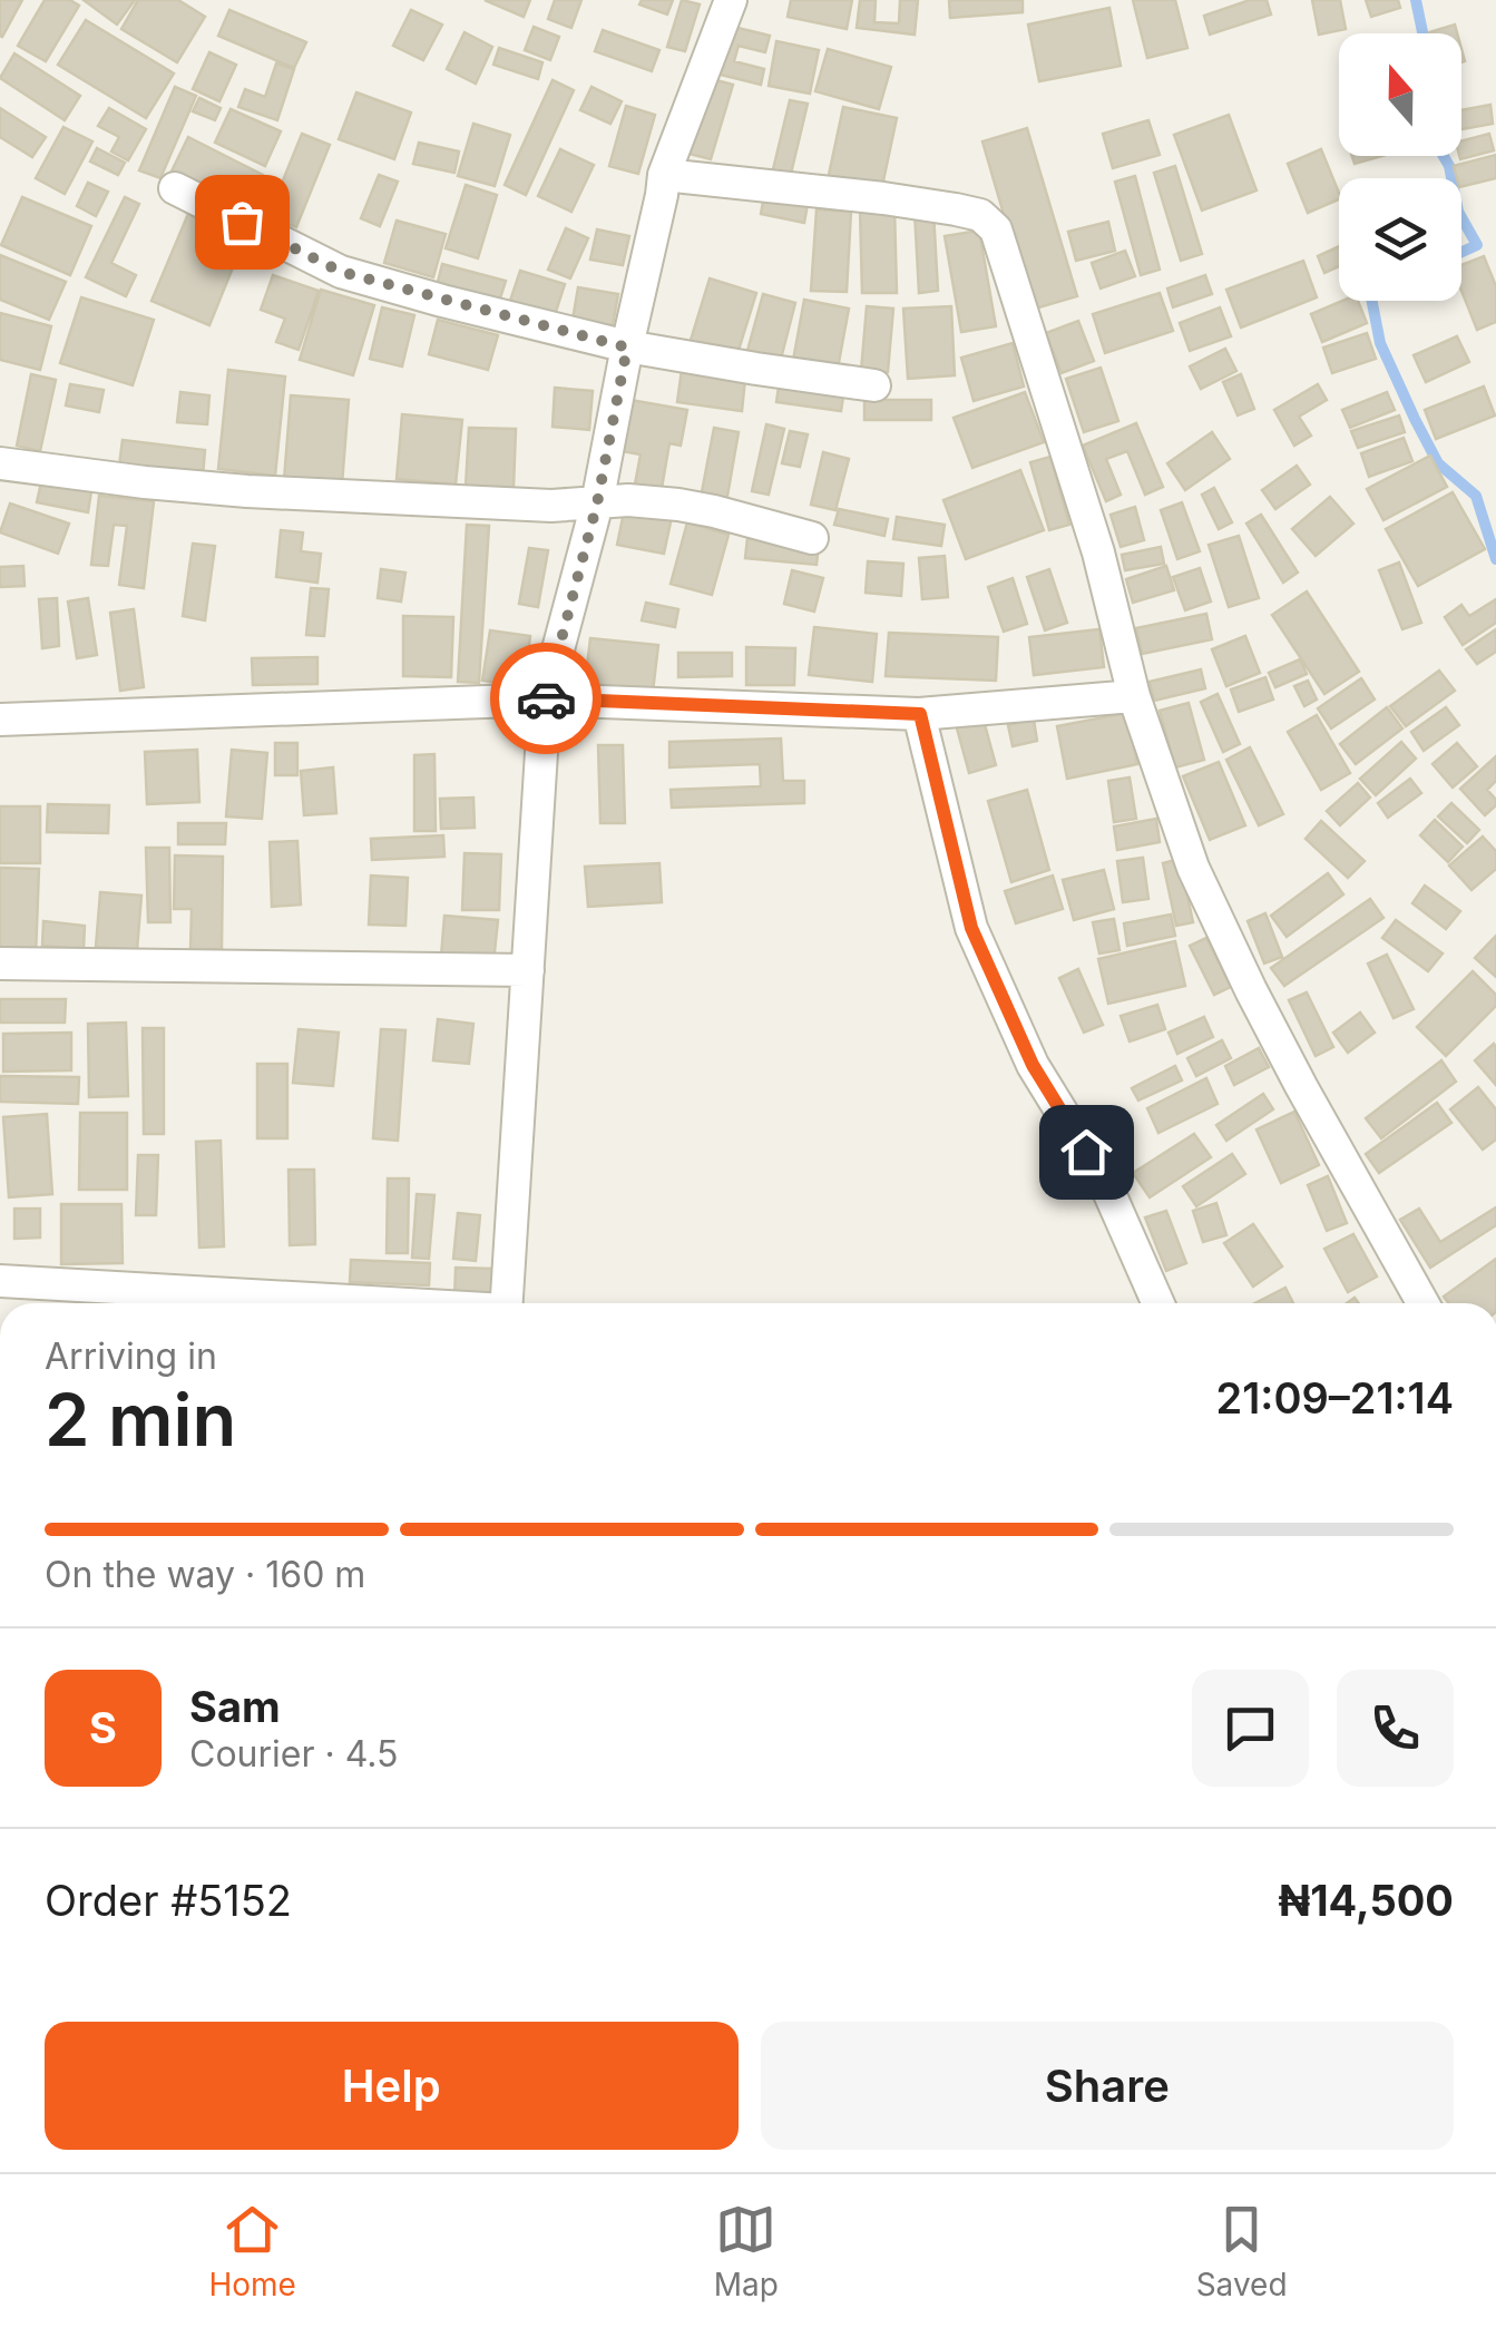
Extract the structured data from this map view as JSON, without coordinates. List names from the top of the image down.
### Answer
{
  "north": "top",
  "page": {
    "heading": ["2 min", "Arriving in", "21:09–21:14"],
    "panel": [
      "Sam",
      "Courier · 4.5",
      "Order #5152",
      "₦14,500"
    ],
    "bar": "On the way · 160 m",
    "round": "S",
    "buttons": ["Help", "Share"],
    "tabs": ["Home", "Map", "Saved"]
  }
}
